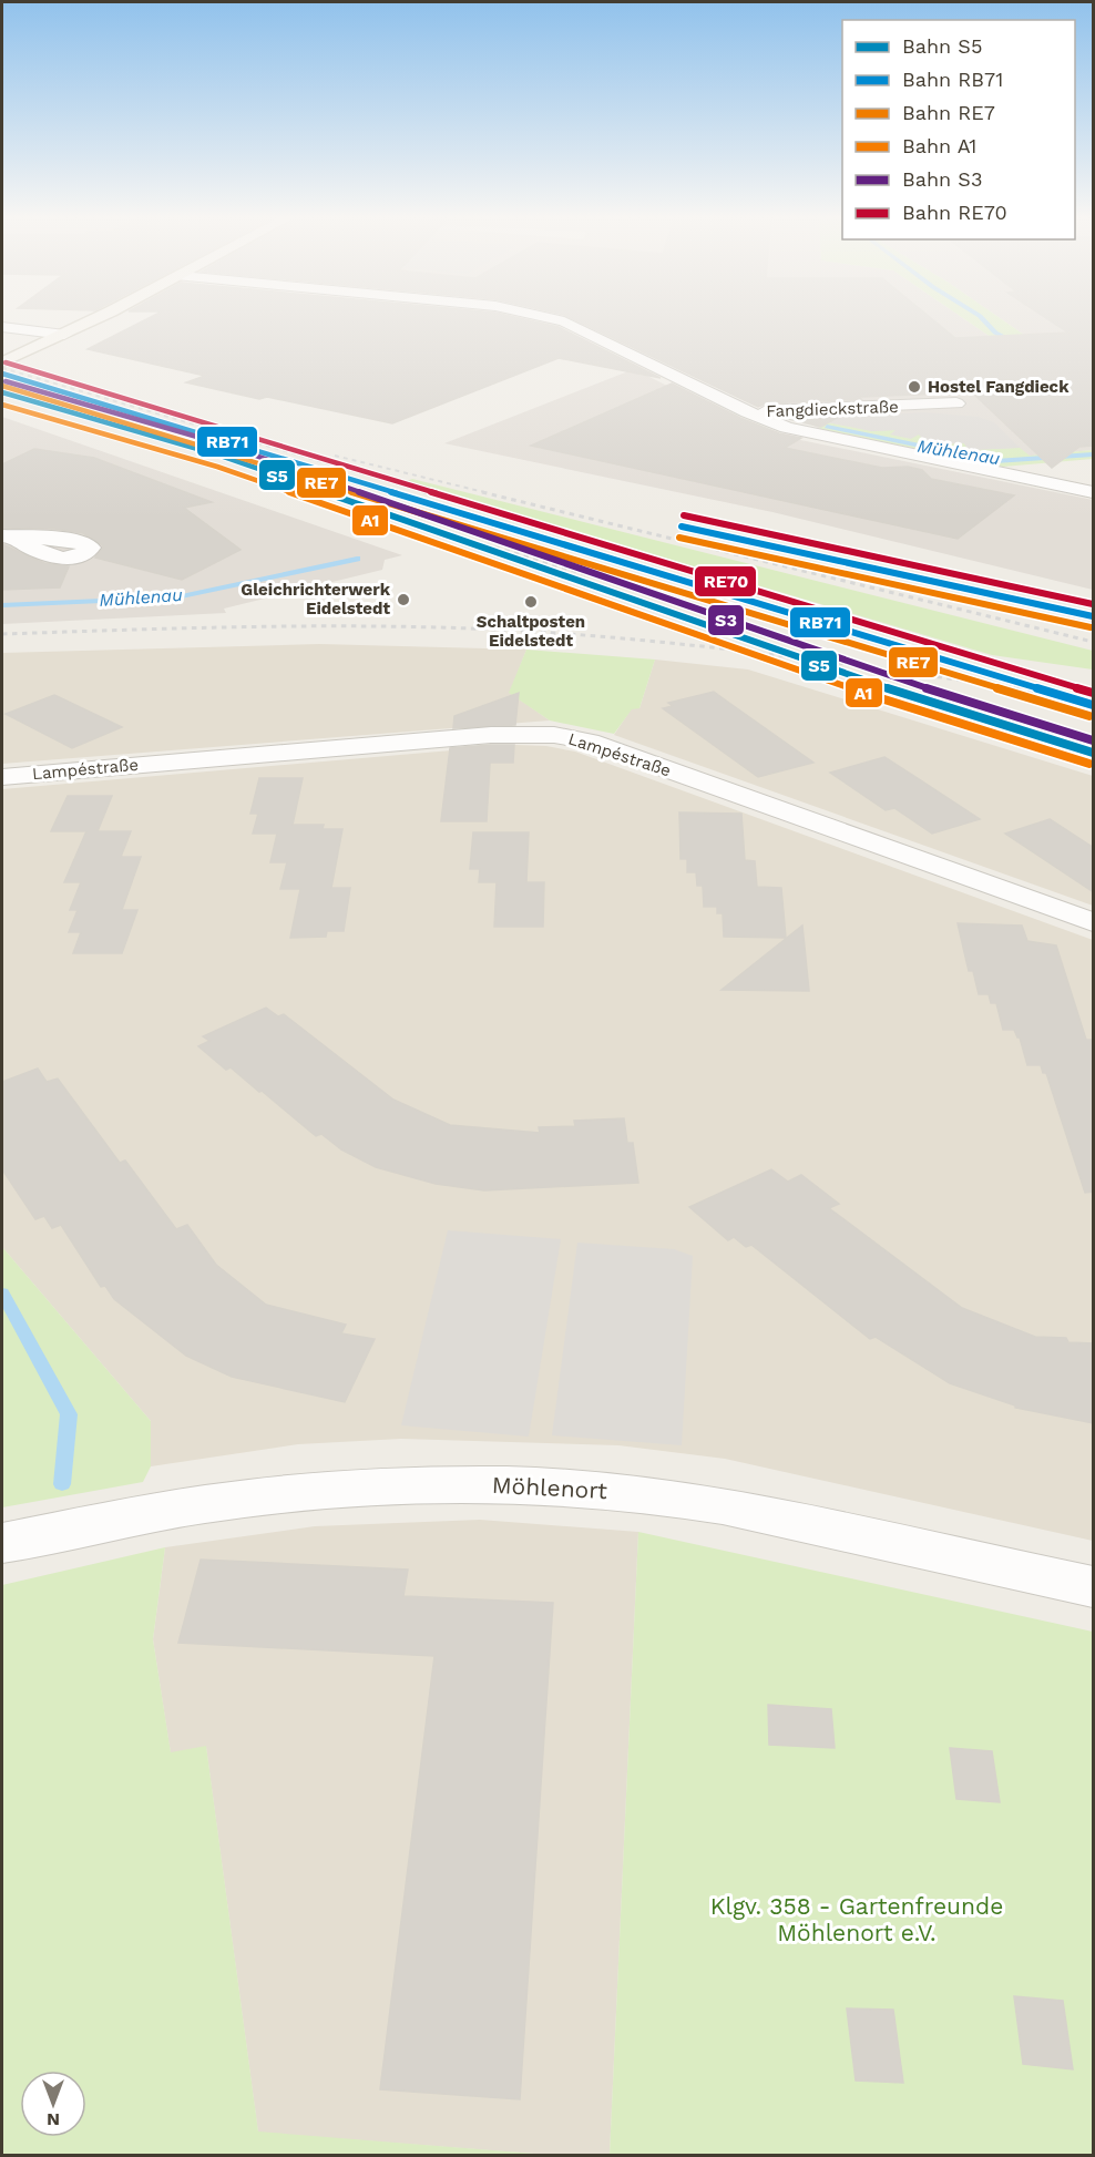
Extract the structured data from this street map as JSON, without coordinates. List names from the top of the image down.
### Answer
{
  "streets": {
    "street": ["Fangdieckstraße", "Lampéstraße", "Möhlenort"]
  },
  "water": ["Mühlenau"],
  "parks": ["Klgv. 358 - Gartenfreunde Möhlenort e.V."],
  "places": ["Hostel Fangdieck", "Gleichrichterwerk Eidelstedt", "Schaltposten Eidelstedt"],
  "lines": [
    "rail line RE70",
    "rail line RB71",
    "rail line S3",
    "rail line RE7",
    "rail line S5",
    "rail line A1"
  ],
  "legend": [
    "Bahn S5",
    "Bahn RB71",
    "Bahn RE7",
    "Bahn A1",
    "Bahn S3",
    "Bahn RE70"
  ],
  "north": "bottom"
}
